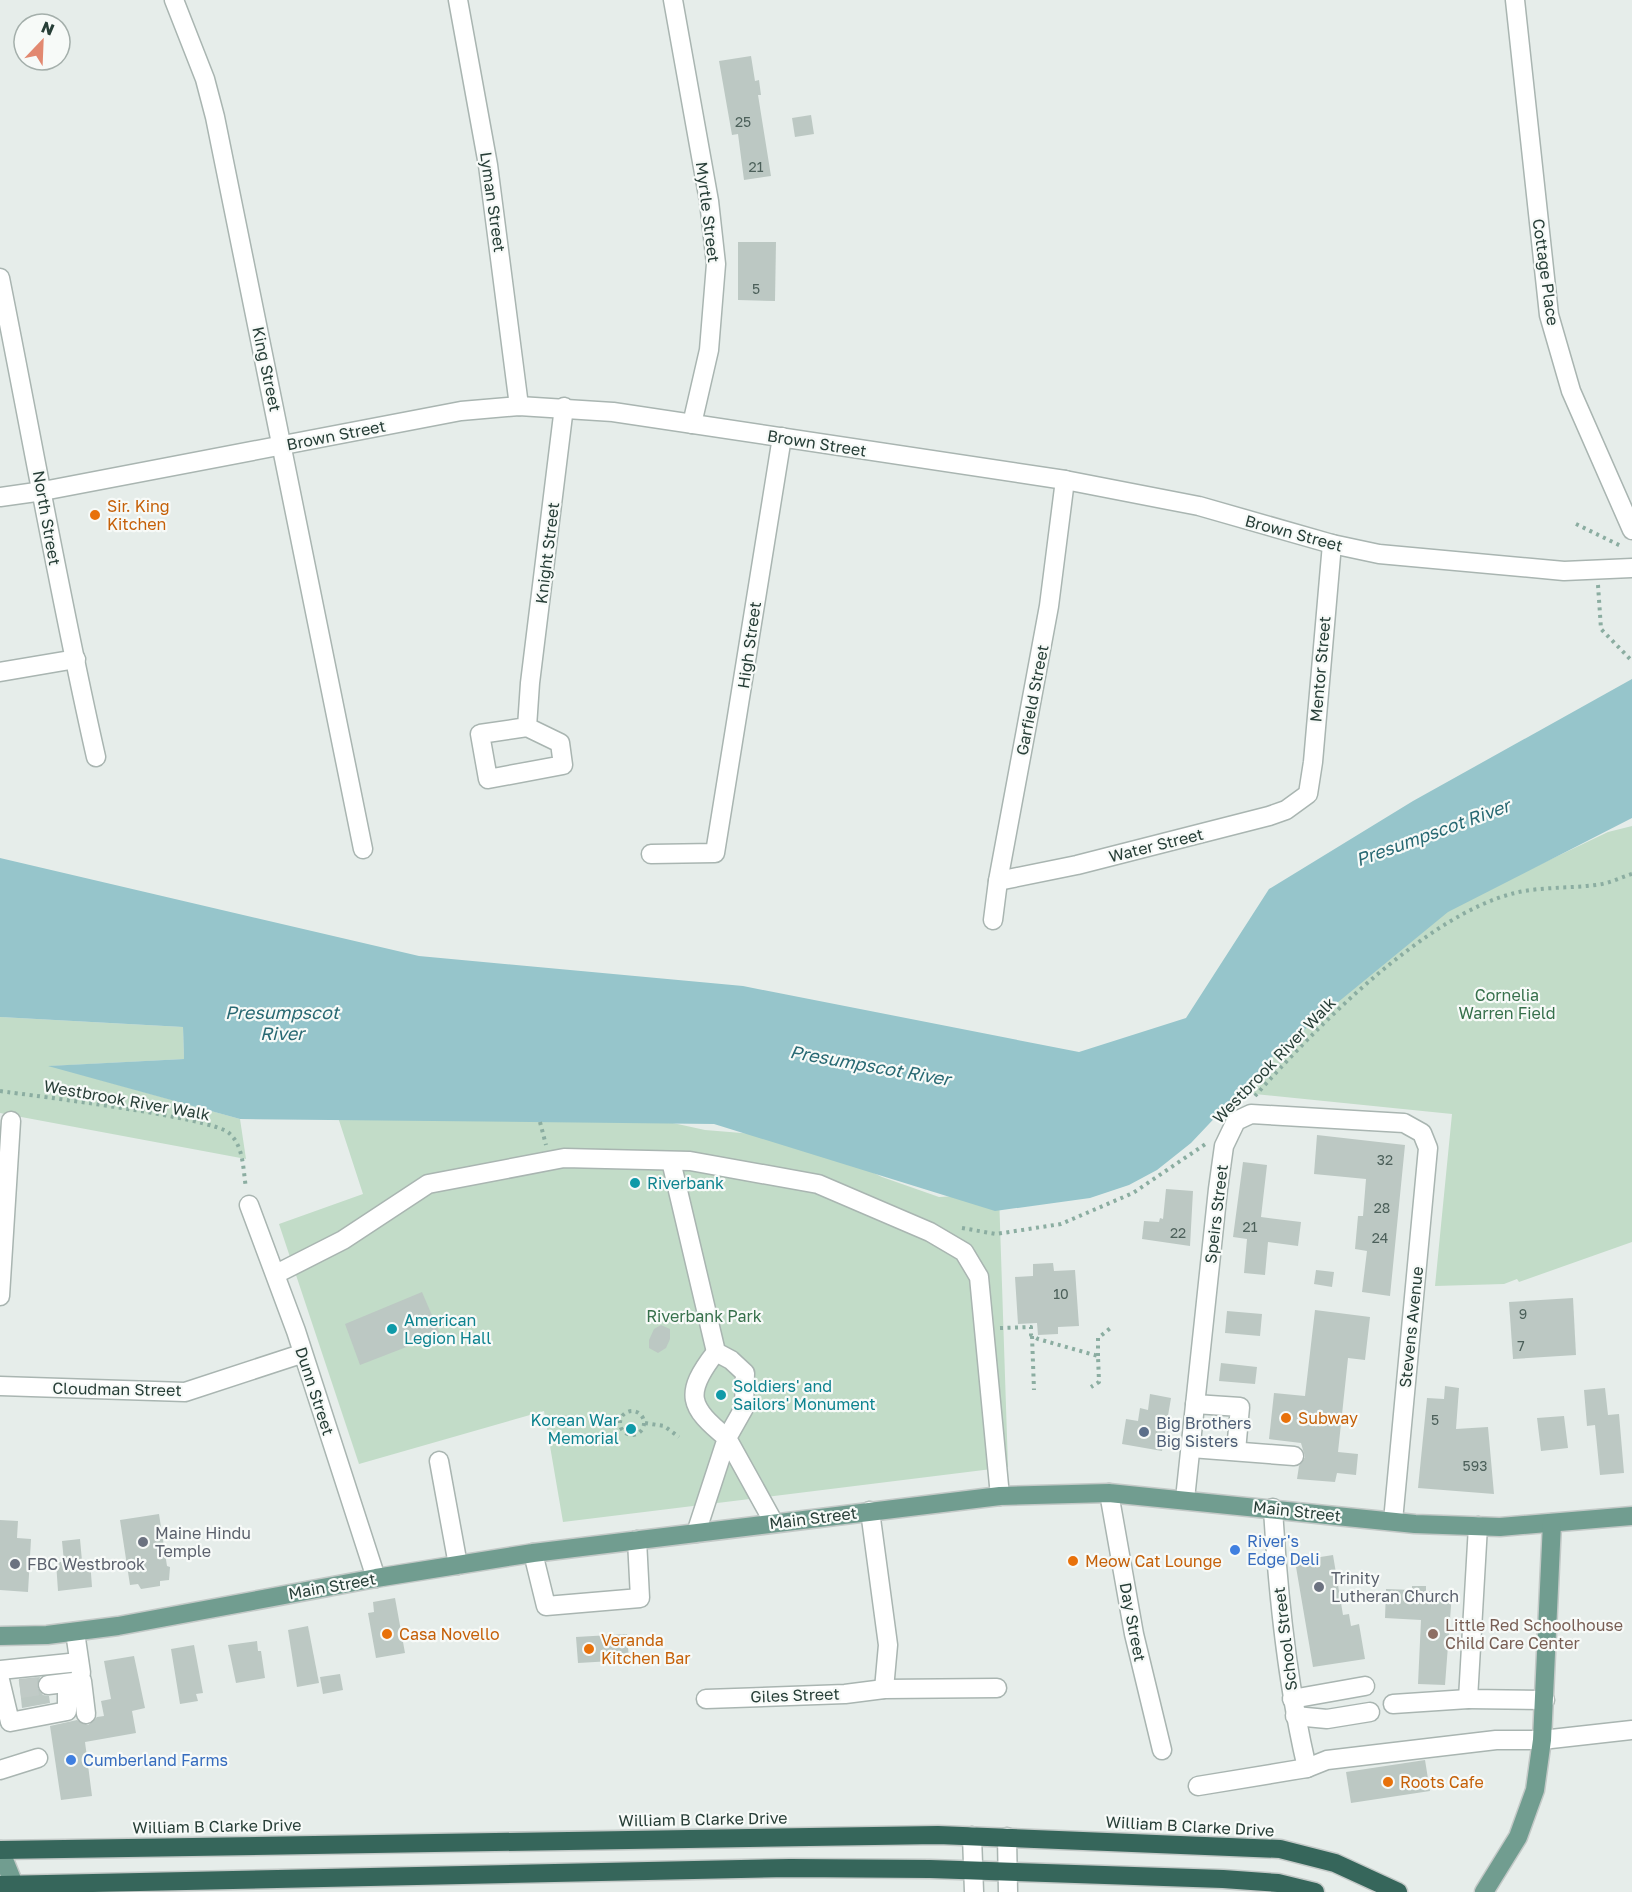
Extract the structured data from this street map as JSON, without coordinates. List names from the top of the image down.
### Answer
{
  "streets": {
    "highway": ["William B Clarke Drive"],
    "main road": ["Main Street"],
    "street": [
      "Lyman Street",
      "Myrtle Street",
      "Cottage Place",
      "King Street",
      "Brown Street",
      "North Street",
      "Knight Street",
      "High Street",
      "Mentor Street",
      "Garfield Street",
      "Water Street",
      "Speirs Street",
      "Stevens Avenue",
      "Cloudman Street",
      "Dunn Street",
      "Day Street",
      "School Street",
      "Giles Street"
    ],
    "path": ["Westbrook River Walk"]
  },
  "crossings": [
    ["Lyman Street", "Brown Street"],
    ["Myrtle Street", "Brown Street"],
    ["King Street", "Brown Street"],
    ["Brown Street", "North Street"],
    ["Brown Street", "Knight Street"],
    ["Brown Street", "High Street"],
    ["Brown Street", "Mentor Street"],
    ["Brown Street", "Garfield Street"],
    ["Mentor Street", "Water Street"],
    ["Garfield Street", "Water Street"],
    ["Westbrook River Walk", "Speirs Street"],
    ["Westbrook River Walk", "Stevens Avenue"],
    ["Westbrook River Walk", "Dunn Street"],
    ["Speirs Street", "Stevens Avenue"],
    ["Speirs Street", "Main Street"],
    ["Stevens Avenue", "Main Street"],
    ["Cloudman Street", "Dunn Street"],
    ["Dunn Street", "Main Street"],
    ["Main Street", "Day Street"],
    ["Main Street", "School Street"]
  ],
  "water": ["Presumpscot River"],
  "parks": ["Cornelia Warren Field", "Riverbank Park"],
  "places": [
    "Sir. King Kitchen",
    "Riverbank",
    "American Legion Hall",
    "Soldiers' and Sailors' Monument",
    "Subway",
    "Korean War Memorial",
    "Big Brothers Big Sisters",
    "Maine Hindu Temple",
    "River's Edge Deli",
    "Meow Cat Lounge",
    "FBC Westbrook",
    "Trinity Lutheran Church",
    "Casa Novello",
    "Little Red Schoolhouse Child Care Center",
    "Veranda Kitchen Bar",
    "Cumberland Farms",
    "Roots Cafe"
  ],
  "house_numbers": [
    "25",
    "21",
    "5",
    "32",
    "28",
    "21",
    "22",
    "24",
    "10",
    "9",
    "7",
    "5",
    "593"
  ],
  "north": "top right"
}
